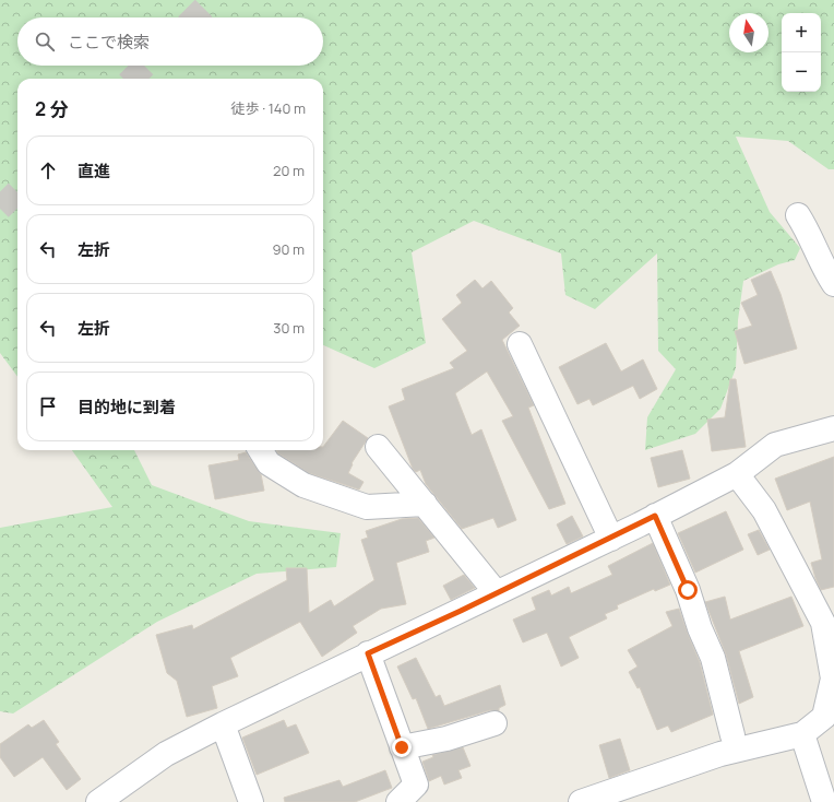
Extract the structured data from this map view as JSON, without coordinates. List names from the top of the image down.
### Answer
{
  "north": "top",
  "page": {
    "map_buttons": ["+", "−"],
    "search": "ここで検索",
    "heading": ["2 分", "徒歩 · 140 m"],
    "list": [
      ["直進", "20 m"],
      ["左折", "90 m"],
      ["左折", "30 m"],
      "目的地に到着"
    ]
  }
}
